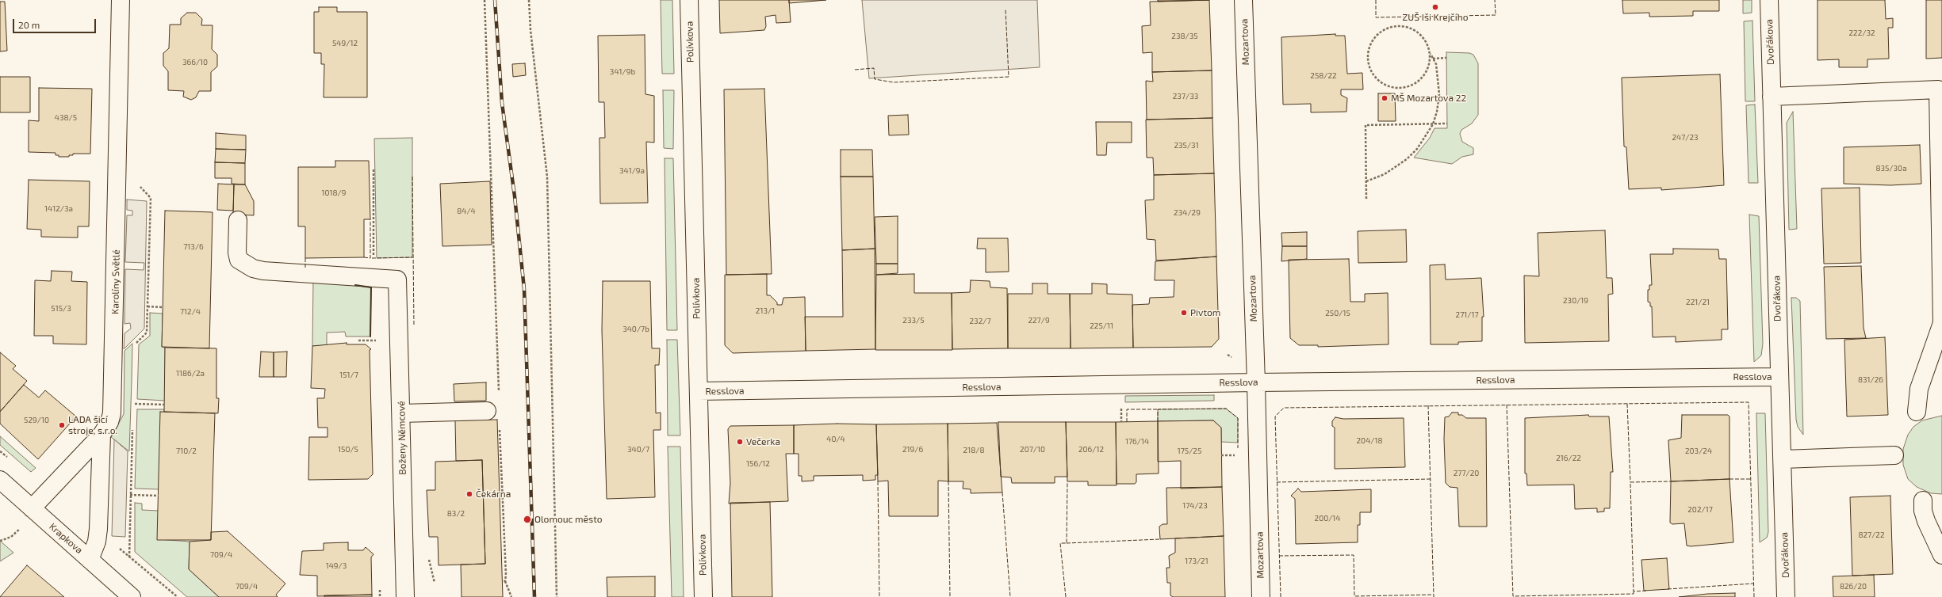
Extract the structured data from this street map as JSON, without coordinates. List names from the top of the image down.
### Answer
{
  "streets": {
    "street": [
      "Polívkova",
      "Mozartova",
      "Dvořákova",
      "Karolíny Světlé",
      "Resslova",
      "Boženy Němcové",
      "Krapkova"
    ]
  },
  "crossings": [
    ["Polívkova", "Resslova"],
    ["Mozartova", "Resslova"],
    ["Dvořákova", "Resslova"],
    ["Karolíny Světlé", "Krapkova"]
  ],
  "places": [
    "ZUŠ Iši Krejčího",
    "MŠ Mozartova 22",
    "Pivtom",
    "LADA šicí stroje, s.r.o.",
    "Večerka",
    "Čekárna",
    "Olomouc město"
  ],
  "house_numbers": [
    "222/32",
    "238/35",
    "549/12",
    "366/10",
    "341/9b",
    "258/22",
    "237/33",
    "438/5",
    "247/23",
    "235/31",
    "835/30a",
    "341/9a",
    "1018/9",
    "1412/3a",
    "84/4",
    "234/29",
    "713/6",
    "230/19",
    "221/21",
    "515/3",
    "213/1",
    "712/4",
    "250/15",
    "271/17",
    "233/5",
    "227/9",
    "232/7",
    "225/11",
    "340/7b",
    "1186/2a",
    "151/7",
    "831/26",
    "529/10",
    "40/4",
    "204/18",
    "176/14",
    "150/5",
    "340/7",
    "219/6",
    "207/10",
    "206/12",
    "218/8",
    "710/2",
    "175/25",
    "203/24",
    "216/22",
    "156/12",
    "277/20",
    "174/23",
    "202/17",
    "83/2",
    "200/14",
    "827/22",
    "709/4",
    "173/21",
    "149/3",
    "709/4",
    "826/20"
  ],
  "scale_bar": "20 m"
}
